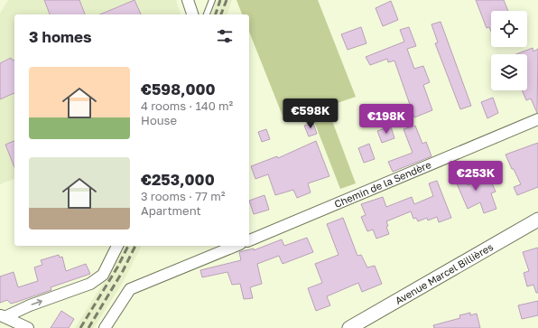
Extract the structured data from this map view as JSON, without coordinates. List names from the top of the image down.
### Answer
{
  "streets": {
    "street": ["Chemin de la Sendère", "Avenue Marcel Billières"]
  },
  "page": {
    "heading": "3 homes",
    "list": [
      {
        "name": "€598,000",
        "note": "4 rooms · 140 m² · House"
      },
      {
        "name": "€253,000",
        "note": "3 rooms · 77 m² · Apartment"
      }
    ],
    "price": ["€598K", "€198K", "€253K"]
  }
}
